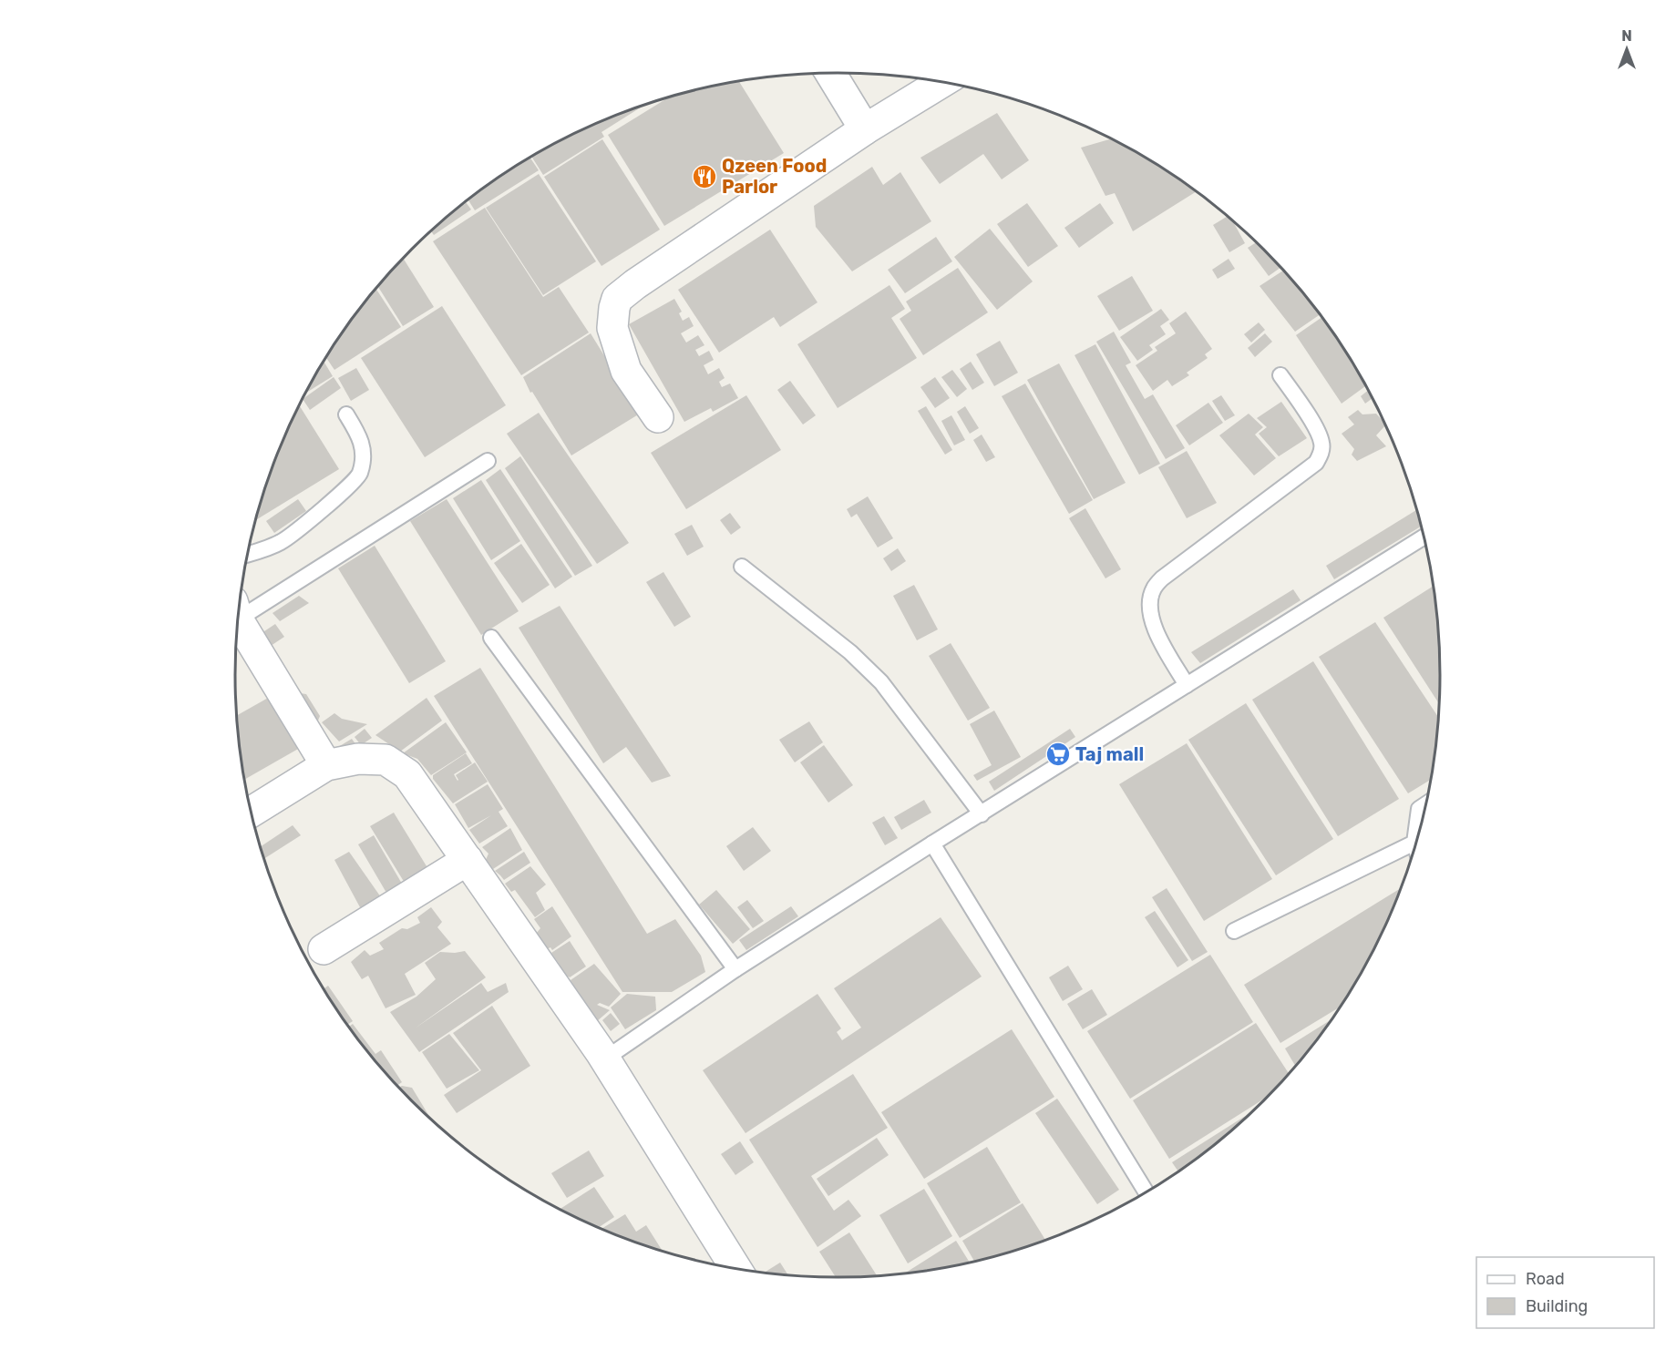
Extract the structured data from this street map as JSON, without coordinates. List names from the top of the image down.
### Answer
{
  "places": {
    "restaurant": ["Qzeen Food Parlor"],
    "supermarket": ["Taj mall"]
  },
  "legend": ["Road", "Building"],
  "north": "top"
}
